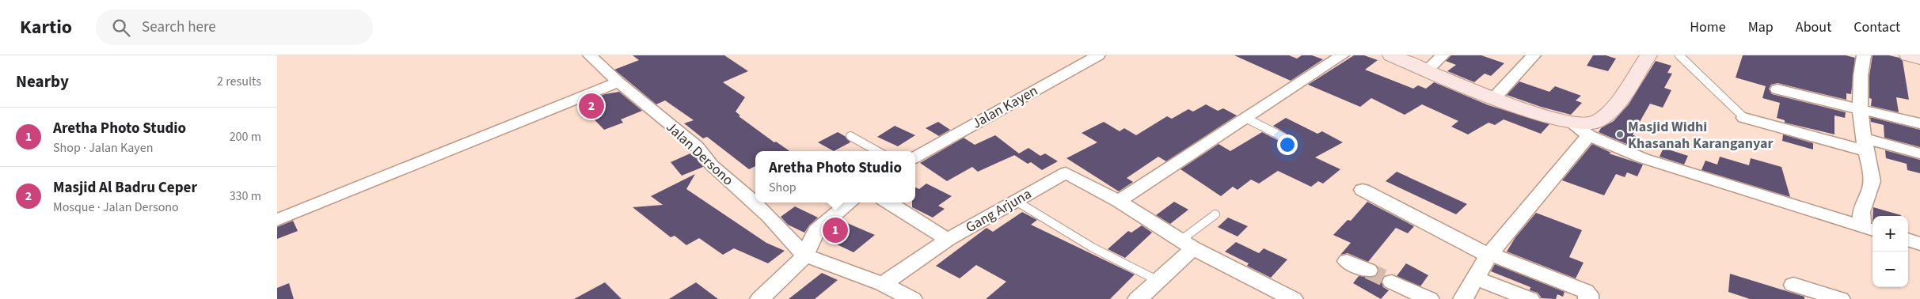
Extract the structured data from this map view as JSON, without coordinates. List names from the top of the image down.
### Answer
{
  "streets": {
    "street": ["Jalan Kayen", "Jalan Dersono", "Gang Arjuna"]
  },
  "places": ["Masjid Widhi Khasanah Karanganyar"],
  "page": {
    "header": "Kartio",
    "search": "Search here",
    "nav": [
      "Home",
      "Map",
      "About",
      "Contact"
    ],
    "heading": ["Nearby", "2 results"],
    "pins": ["2", "1"],
    "list": [
      {
        "mark": "1",
        "name": "Aretha Photo Studio",
        "note": "Shop · Jalan Kayen",
        "value": "200 m"
      },
      {
        "mark": "2",
        "name": "Masjid Al Badru Ceper",
        "note": "Mosque · Jalan Dersono",
        "value": "330 m"
      }
    ],
    "popup": ["Aretha Photo Studio", "Shop"],
    "map_buttons": ["+", "−"]
  }
}
